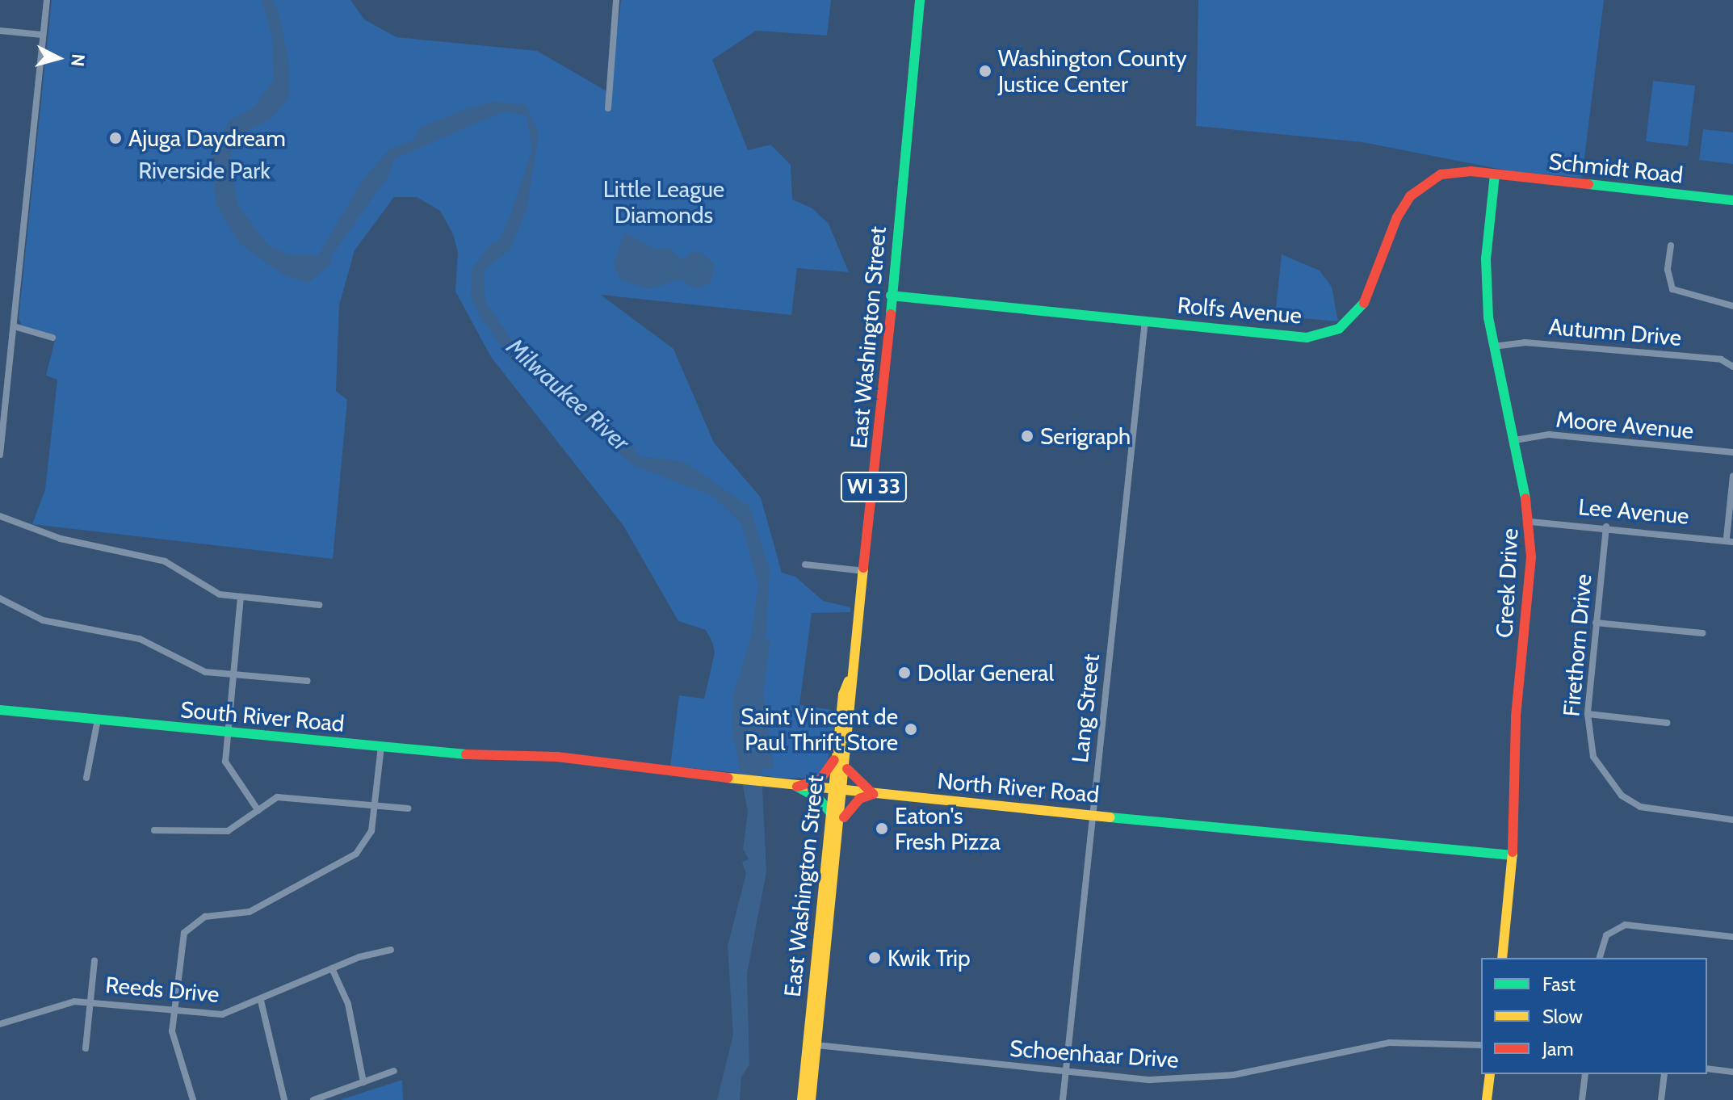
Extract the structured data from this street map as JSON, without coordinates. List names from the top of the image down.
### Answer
{
  "streets": {
    "street": [
      "Schmidt Road",
      "Rolfs Avenue",
      "Autumn Drive",
      "East Washington Street",
      "Moore Avenue",
      "WI 33",
      "Lee Avenue",
      "Creek Drive",
      "Firethorn Drive",
      "Lang Street",
      "South River Road",
      "North River Road",
      "Reeds Drive",
      "Schoenhaar Drive"
    ]
  },
  "crossings": [
    ["Schmidt Road", "Rolfs Avenue"],
    ["Schmidt Road", "Creek Drive"],
    ["Rolfs Avenue", "East Washington Street"],
    ["Rolfs Avenue", "Creek Drive"],
    ["Rolfs Avenue", "Lang Street"],
    ["Autumn Drive", "Creek Drive"],
    ["East Washington Street", "North River Road"],
    ["East Washington Street", "Schoenhaar Drive"],
    ["Moore Avenue", "Creek Drive"],
    ["Lee Avenue", "Creek Drive"],
    ["Lee Avenue", "Firethorn Drive"],
    ["Creek Drive", "North River Road"],
    ["Lang Street", "North River Road"],
    ["Lang Street", "Schoenhaar Drive"],
    ["South River Road", "North River Road"]
  ],
  "water": ["Milwaukee River"],
  "parks": ["Riverside Park", "Little League Diamonds"],
  "places": [
    "Washington County Justice Center",
    "Ajuga Daydream",
    "Serigraph",
    "Dollar General",
    "Saint Vincent de Paul Thrift Store",
    "Eaton's Fresh Pizza",
    "Kwik Trip"
  ],
  "legend": ["Fast", "Slow", "Jam"],
  "north": "right"
}
